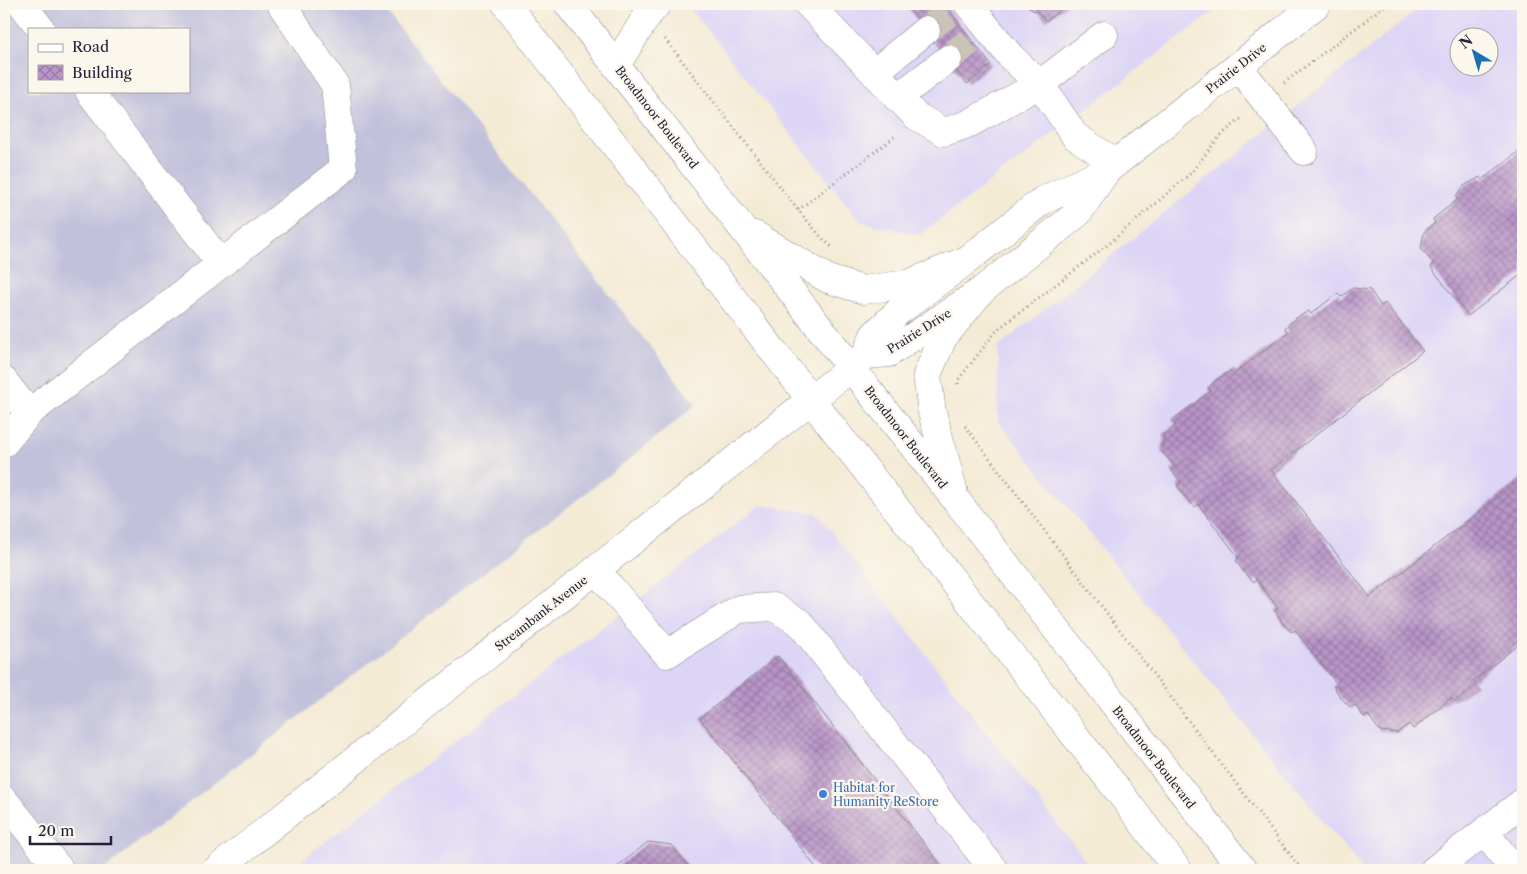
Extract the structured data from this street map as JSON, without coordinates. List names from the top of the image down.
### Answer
{
  "streets": {
    "main road": ["Prairie Drive", "Broadmoor Boulevard", "Streambank Avenue"]
  },
  "crossings": [
    ["Prairie Drive", "Broadmoor Boulevard"],
    ["Prairie Drive", "Streambank Avenue"],
    ["Broadmoor Boulevard", "Streambank Avenue"]
  ],
  "places": ["Habitat for Humanity ReStore"],
  "legend": ["Road", "Building"],
  "scale_bar": "20 m",
  "north": "top left"
}
